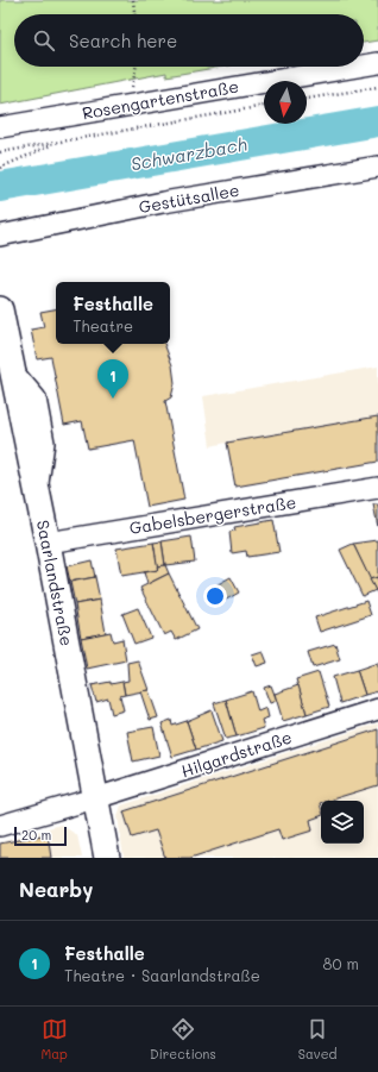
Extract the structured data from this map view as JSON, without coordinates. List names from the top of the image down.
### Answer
{
  "streets": {
    "main road": ["Saarlandstraße"],
    "street": [
      "Rosengartenstraße",
      "Gestütsallee",
      "Gabelsbergerstraße",
      "Hilgardstraße"
    ]
  },
  "crossings": [
    ["Gabelsbergerstraße", "Saarlandstraße"],
    ["Saarlandstraße", "Hilgardstraße"]
  ],
  "water": ["Schwarzbach"],
  "scale_bar": "20 m",
  "north": "bottom",
  "page": {
    "search": "Search here",
    "popup": ["Festhalle", "Theatre"],
    "pins": "1",
    "scale": "20 m",
    "heading": "Nearby",
    "list": [
      {
        "mark": "1",
        "name": "Festhalle",
        "note": "Theatre · Saarlandstraße",
        "value": "80 m"
      }
    ],
    "nav": ["Map", "Directions", "Saved"]
  }
}
